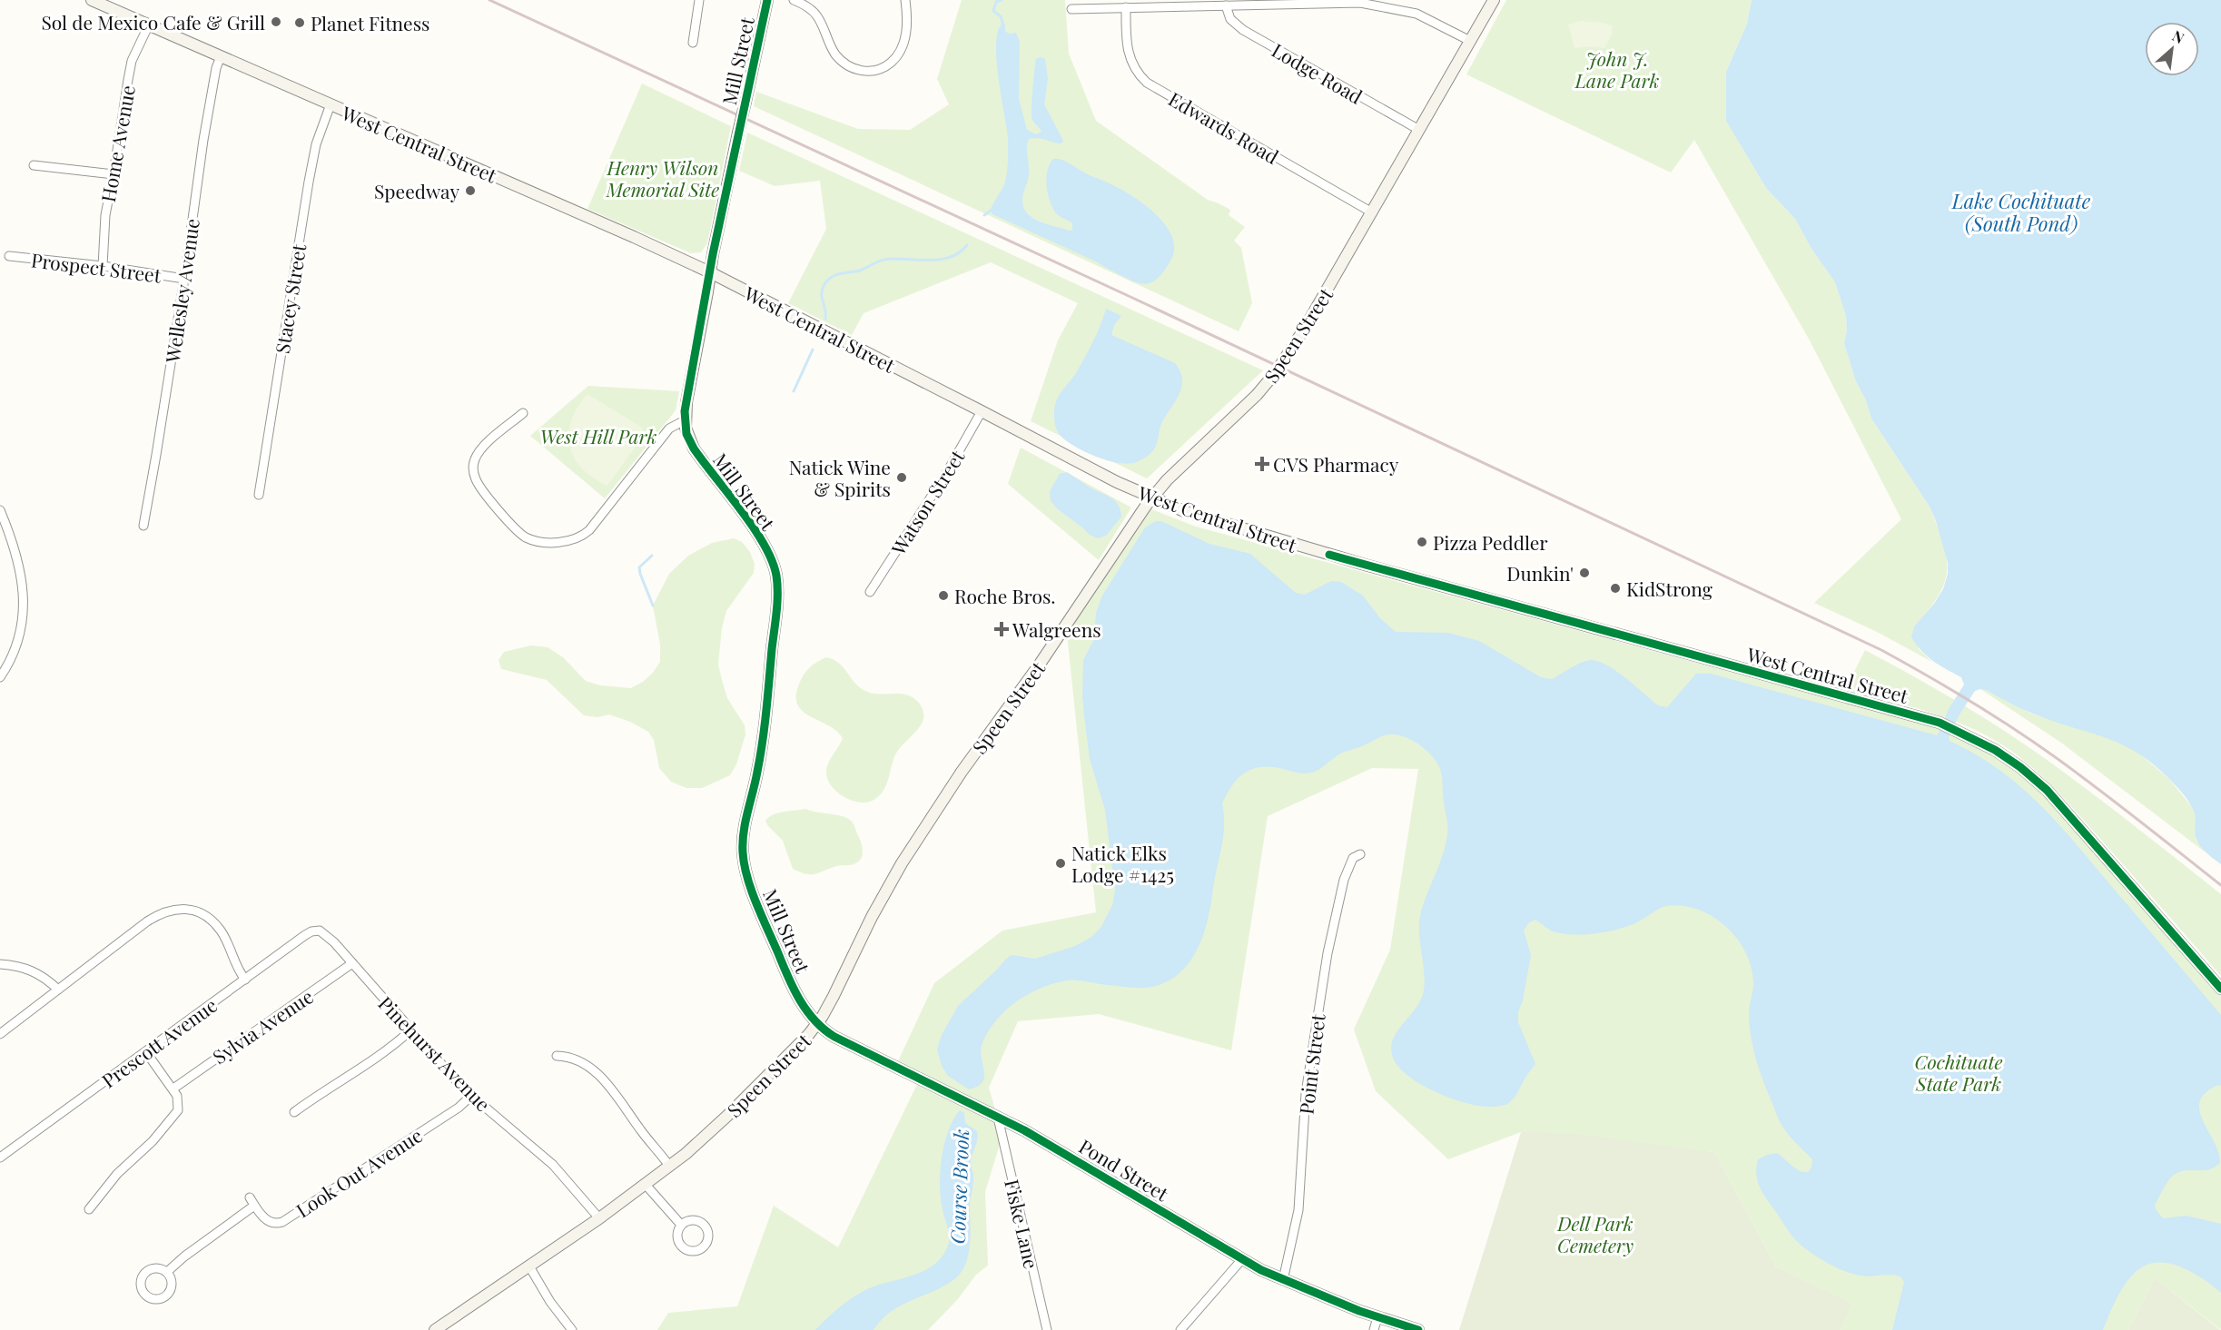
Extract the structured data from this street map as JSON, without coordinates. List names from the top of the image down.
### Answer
{
  "streets": {
    "street": [
      "Mill Street",
      "Lodge Road",
      "Edwards Road",
      "Home Avenue",
      "West Central Street",
      "Prospect Street",
      "Wellesley Avenue",
      "Stacey Street",
      "Speen Street",
      "Watson Street",
      "Sylvia Avenue",
      "Prescott Avenue",
      "Pinehurst Avenue",
      "Point Street",
      "Pond Street",
      "Look Out Avenue",
      "Fiske Lane"
    ]
  },
  "crossings": [
    ["Mill Street", "West Central Street"],
    ["Mill Street", "Speen Street"],
    ["Mill Street", "Pond Street"],
    ["Lodge Road", "Speen Street"],
    ["Edwards Road", "Speen Street"],
    ["Home Avenue", "West Central Street"],
    ["Home Avenue", "Prospect Street"],
    ["West Central Street", "Wellesley Avenue"],
    ["West Central Street", "Stacey Street"],
    ["West Central Street", "Speen Street"],
    ["West Central Street", "Watson Street"],
    ["Prospect Street", "Wellesley Avenue"],
    ["Speen Street", "Pinehurst Avenue"],
    ["Speen Street", "Pond Street"],
    ["Sylvia Avenue", "Pinehurst Avenue"],
    ["Prescott Avenue", "Pinehurst Avenue"],
    ["Pinehurst Avenue", "Look Out Avenue"],
    ["Point Street", "Pond Street"],
    ["Pond Street", "Fiske Lane"]
  ],
  "water": ["Lake Cochituate (South Pond)", "Course Brook"],
  "parks": [
    "John J. Lane Park",
    "Henry Wilson Memorial Site",
    "West Hill Park",
    "Cochituate State Park",
    "Dell Park Cemetery"
  ],
  "places": {
    "other": [
      "Sol de Mexico Cafe & Grill",
      "Planet Fitness",
      "Speedway",
      "Natick Wine & Spirits",
      "Pizza Peddler",
      "Dunkin'",
      "KidStrong",
      "Roche Bros.",
      "Natick Elks Lodge #1425"
    ],
    "health": ["CVS Pharmacy", "Walgreens"]
  },
  "north": "top right"
}
